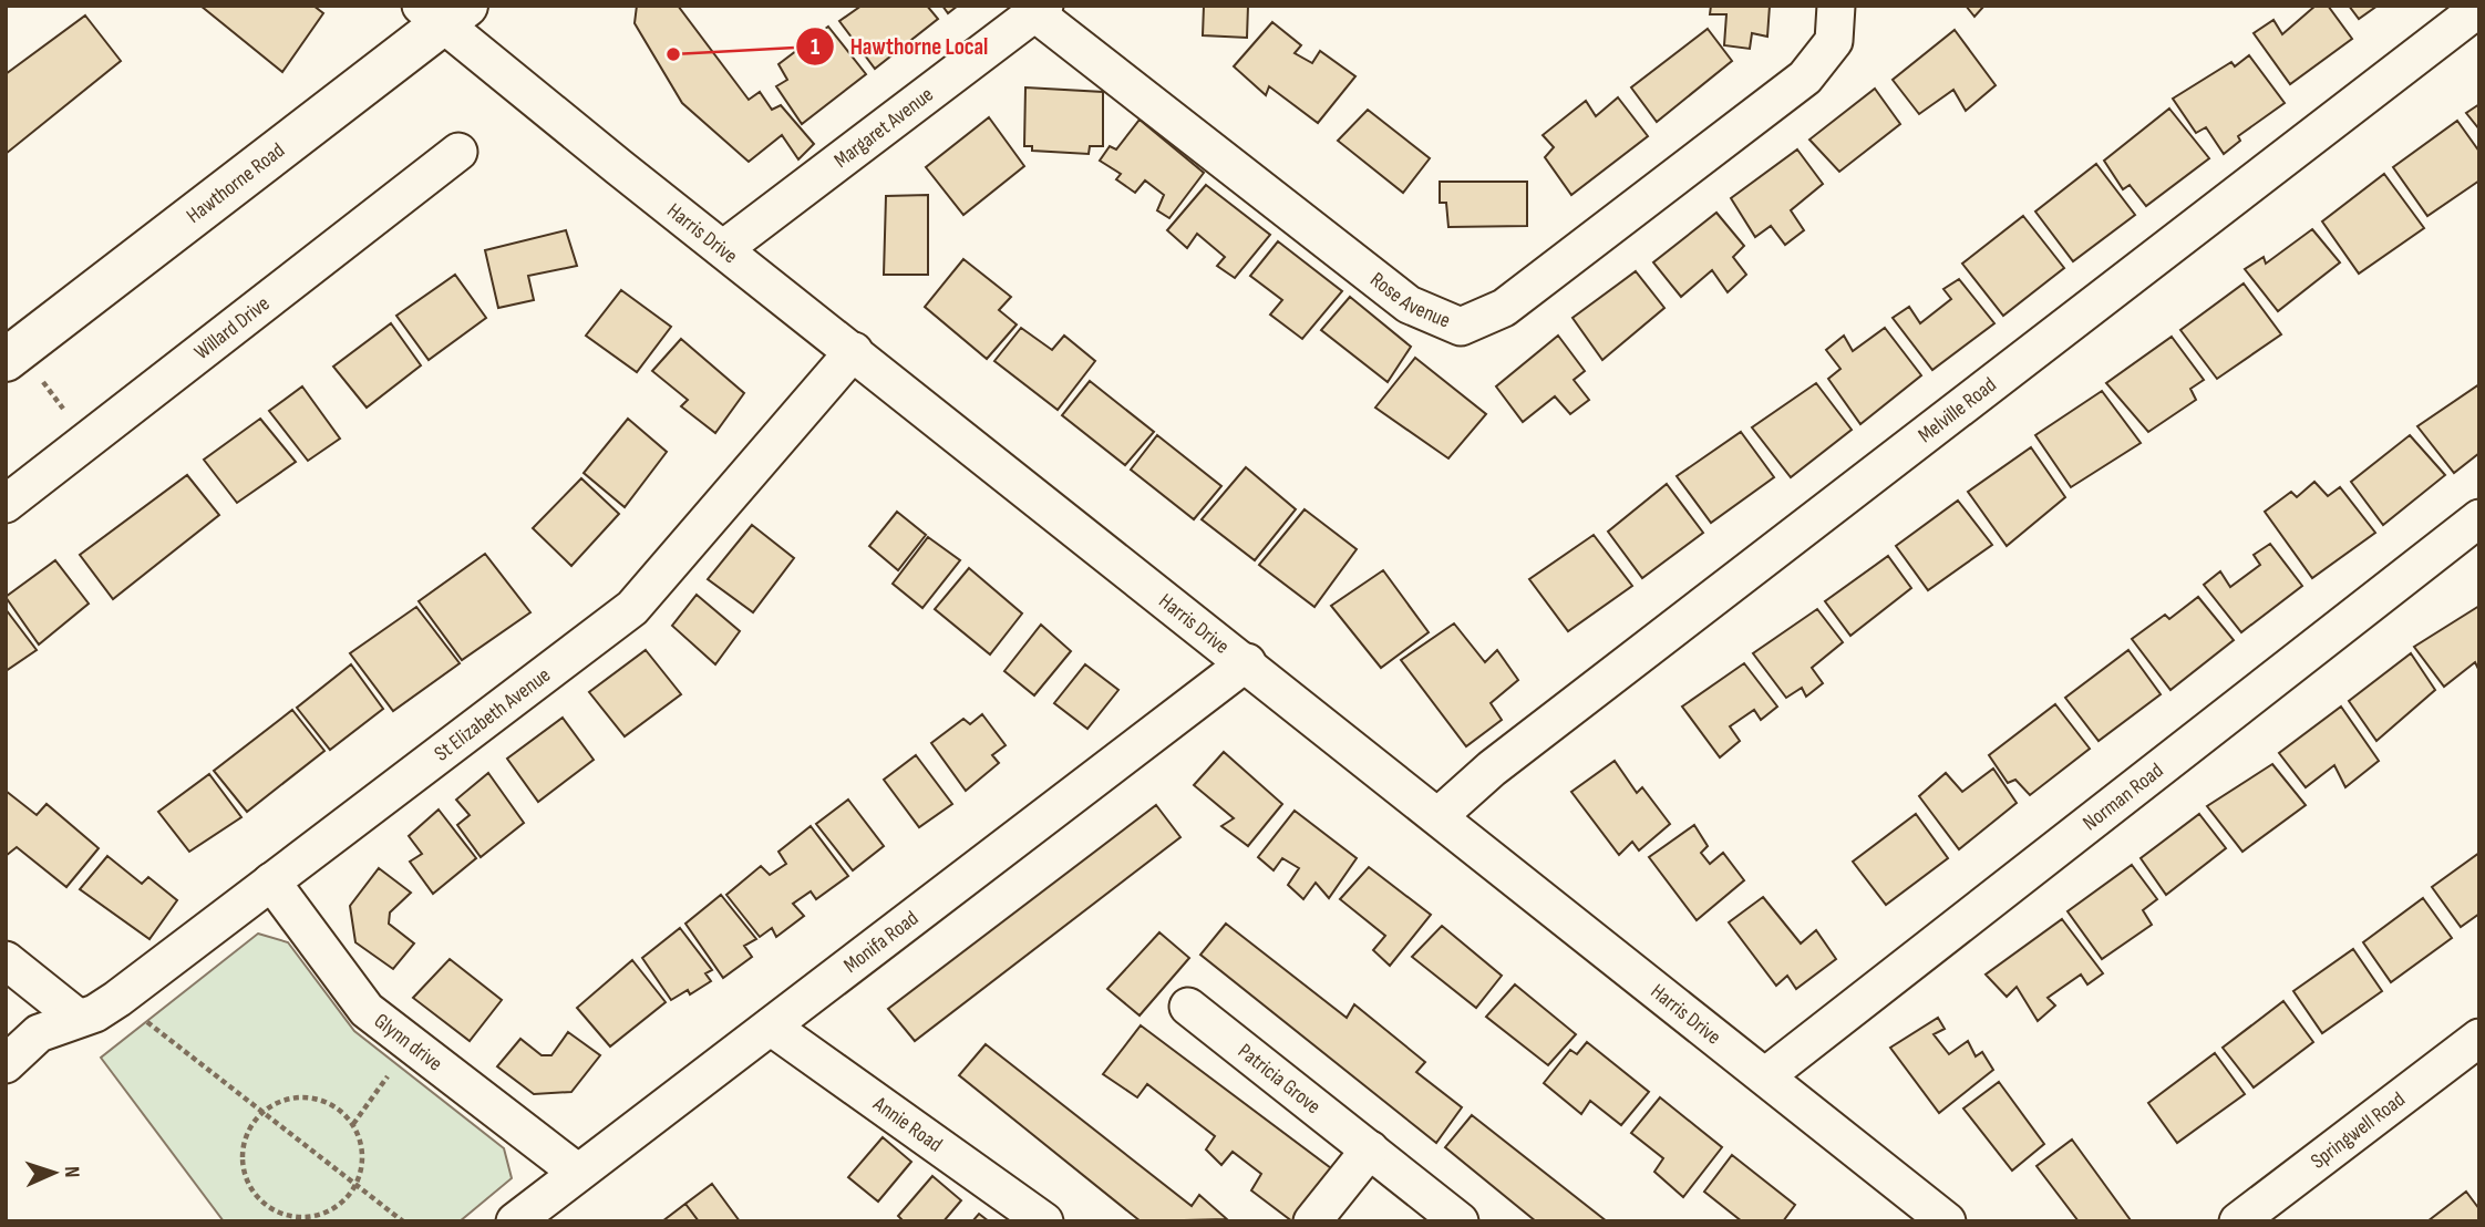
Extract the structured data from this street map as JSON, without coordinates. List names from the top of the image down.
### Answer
{
  "streets": {
    "main road": ["Hawthorne Road"],
    "street": [
      "Margaret Avenue",
      "Harris Drive",
      "Rose Avenue",
      "Willard Drive",
      "Melville Road",
      "St Elizabeth Avenue",
      "Norman Road",
      "Monifa Road",
      "Glynn drive",
      "Patricia Grove",
      "Annie Road",
      "Springwell Road"
    ]
  },
  "crossings": [
    ["Margaret Avenue", "Harris Drive"],
    ["Margaret Avenue", "Rose Avenue"],
    ["Hawthorne Road", "Harris Drive"],
    ["Harris Drive", "Melville Road"],
    ["Harris Drive", "St Elizabeth Avenue"],
    ["Harris Drive", "Norman Road"],
    ["Harris Drive", "Monifa Road"],
    ["St Elizabeth Avenue", "Glynn drive"],
    ["Monifa Road", "Glynn drive"],
    ["Monifa Road", "Annie Road"]
  ],
  "places": ["Hawthorne Local"],
  "north": "right"
}
